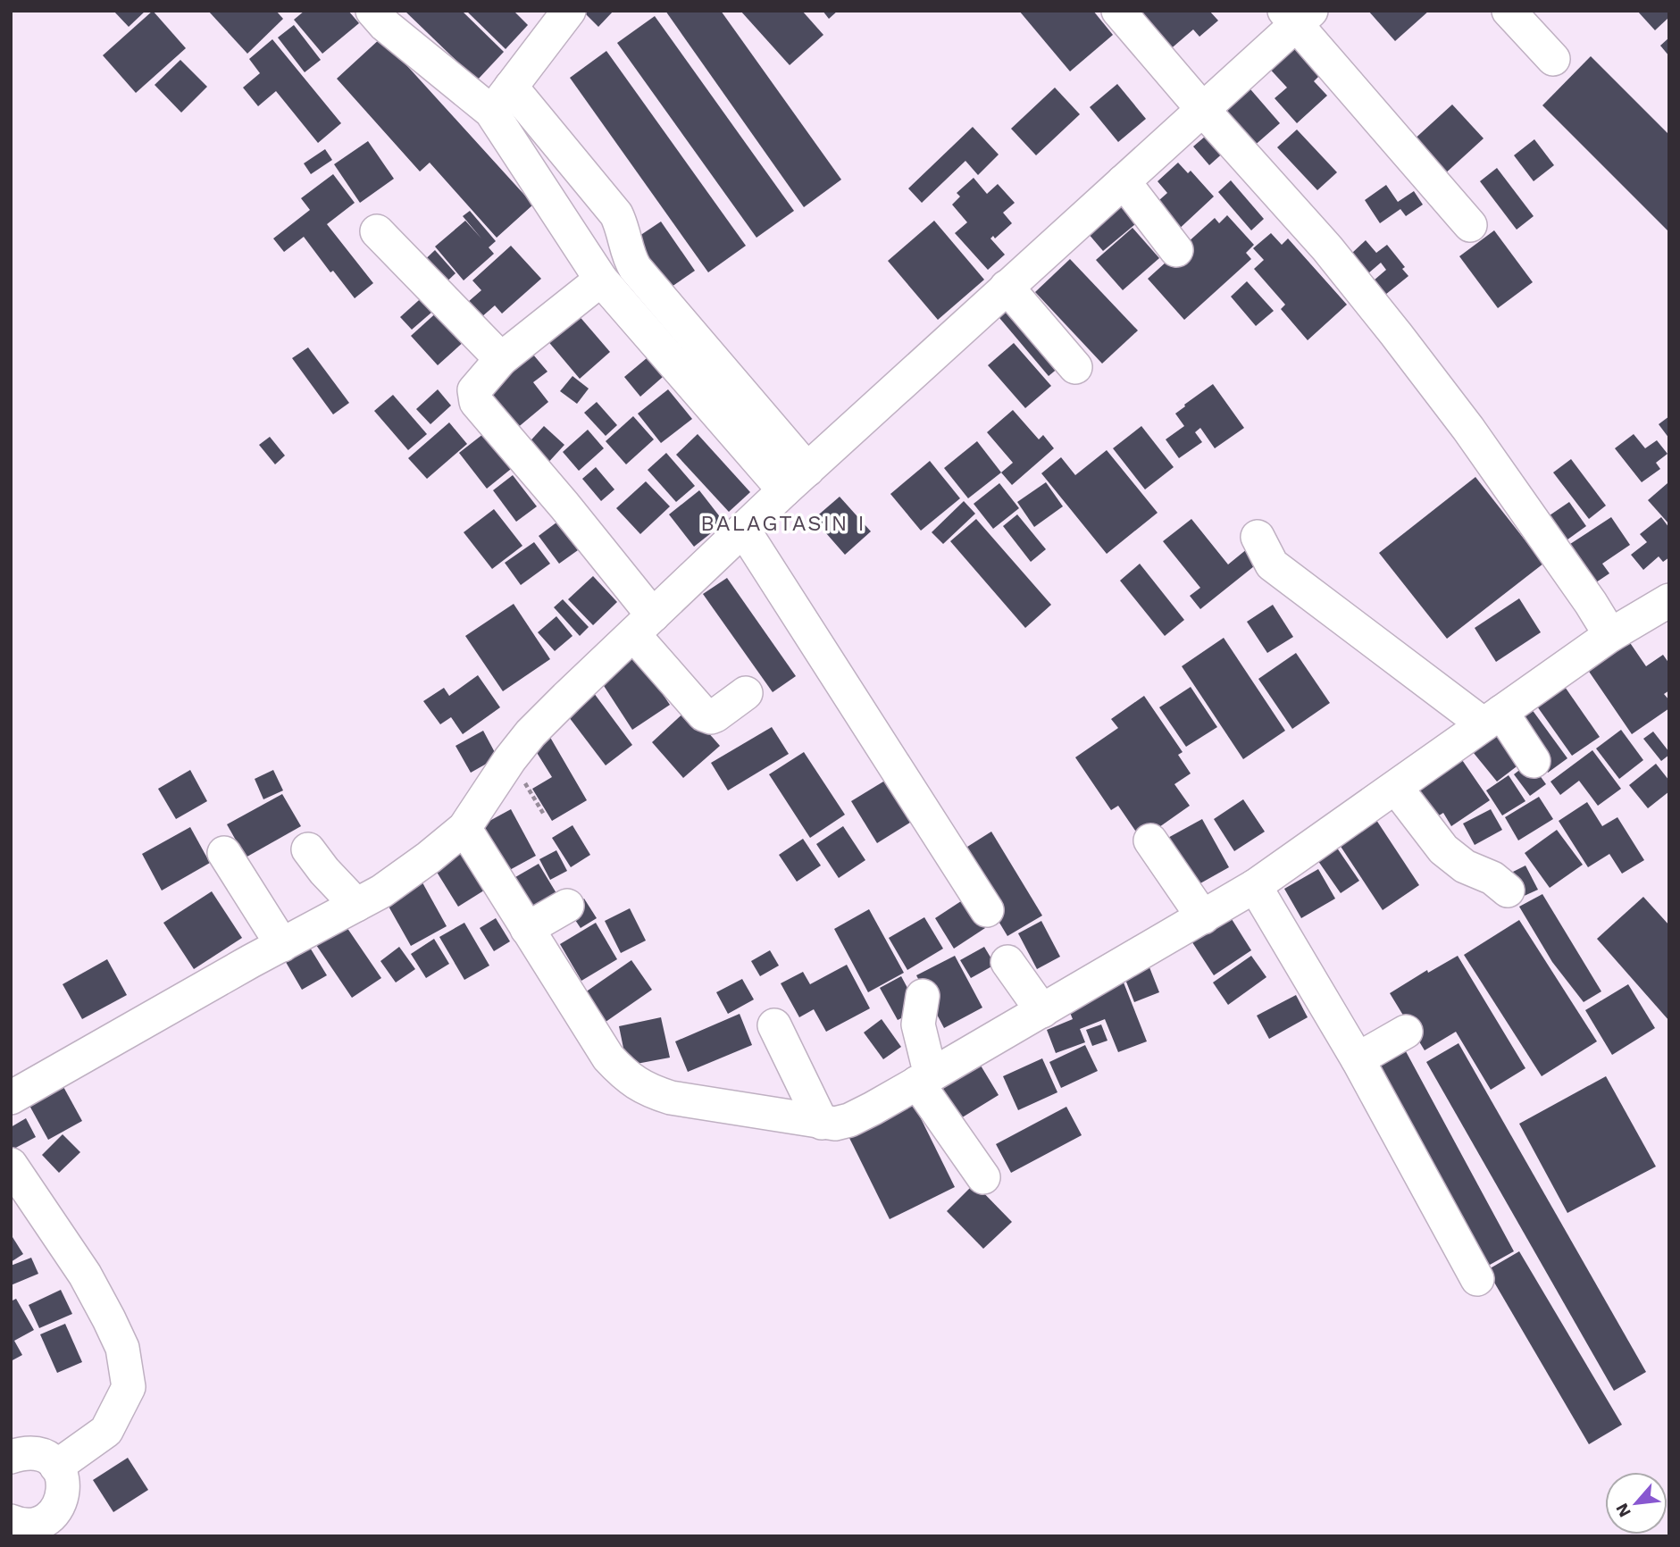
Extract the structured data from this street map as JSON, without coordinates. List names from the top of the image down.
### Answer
{
  "districts": ["BALAGTASIN I"],
  "north": "bottom left"
}
